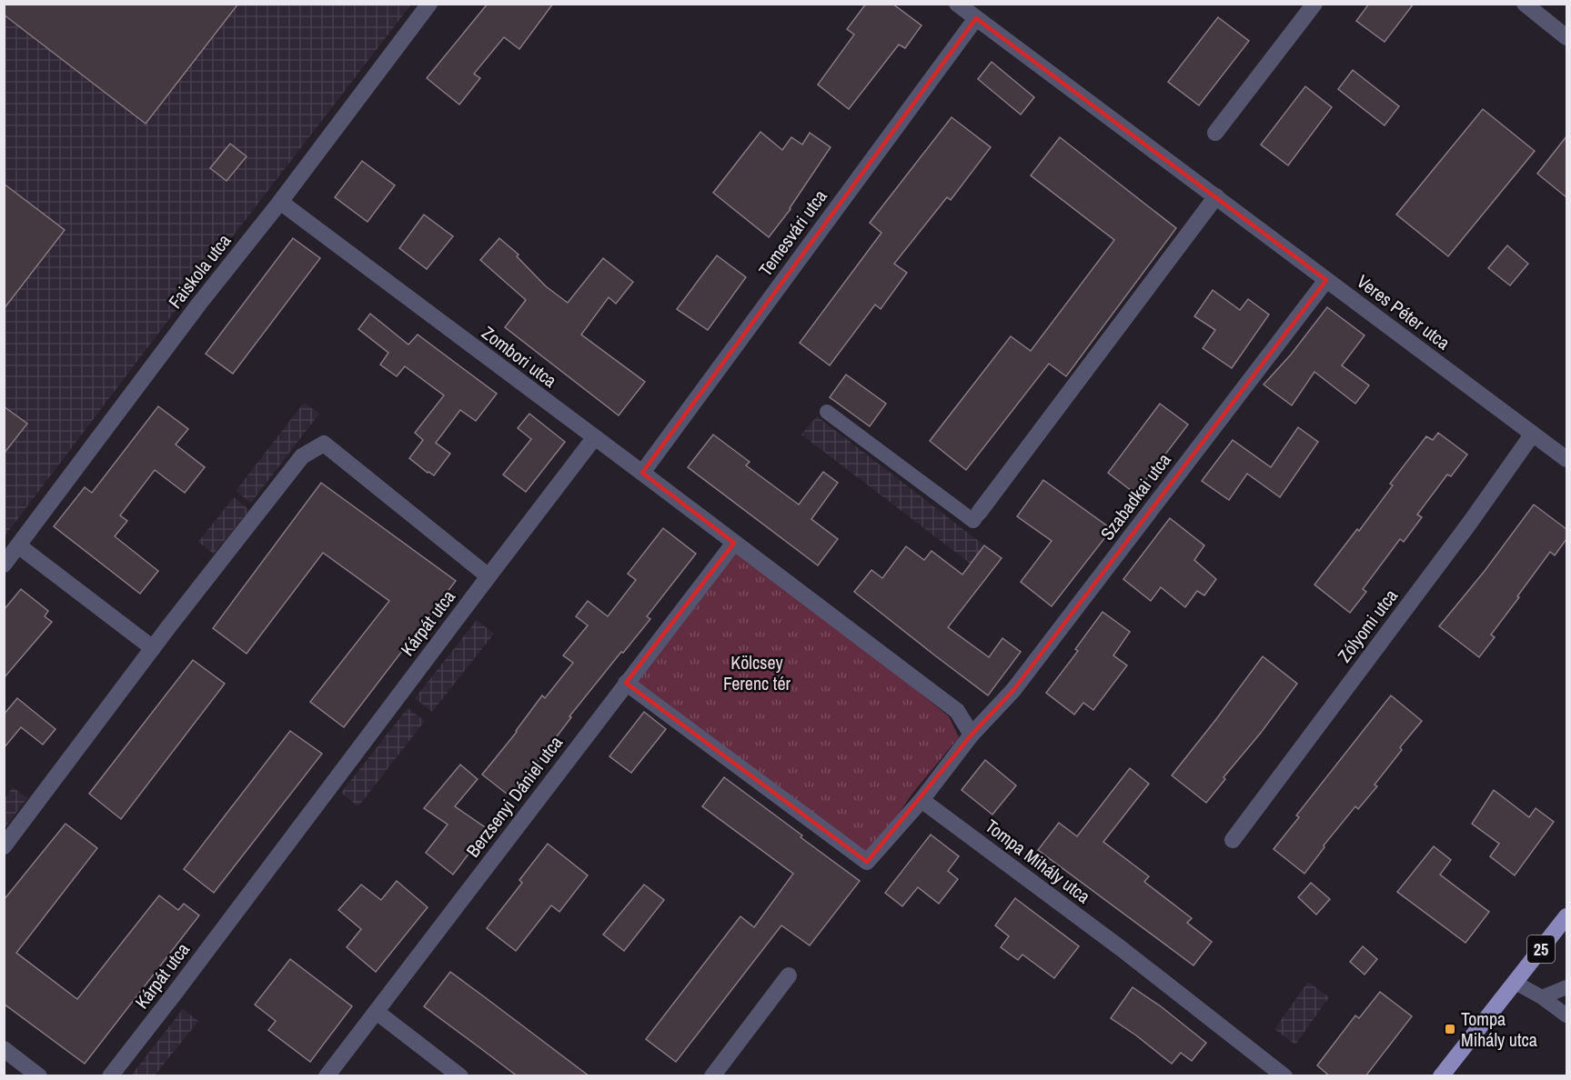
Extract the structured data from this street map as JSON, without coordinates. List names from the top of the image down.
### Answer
{
  "streets": {
    "main road": ["25"],
    "street": [
      "Temesvári utca",
      "Faiskola utca",
      "Veres Péter utca",
      "Zombori utca",
      "Szabadkai utca",
      "Kárpát utca",
      "Zólyomi utca",
      "Berzsenyi Dániel utca",
      "Tompa Mihály utca"
    ]
  },
  "crossings": [
    ["Temesvári utca", "Veres Péter utca"],
    ["Temesvári utca", "Zombori utca"],
    ["Faiskola utca", "Zombori utca"],
    ["Veres Péter utca", "Szabadkai utca"],
    ["Veres Péter utca", "Zólyomi utca"],
    ["Zombori utca", "Kárpát utca"],
    ["Zombori utca", "Berzsenyi Dániel utca"]
  ],
  "parks": ["Kölcsey Ferenc tér"],
  "places": {
    "transit": ["Tompa Mihály utca"]
  }
}
